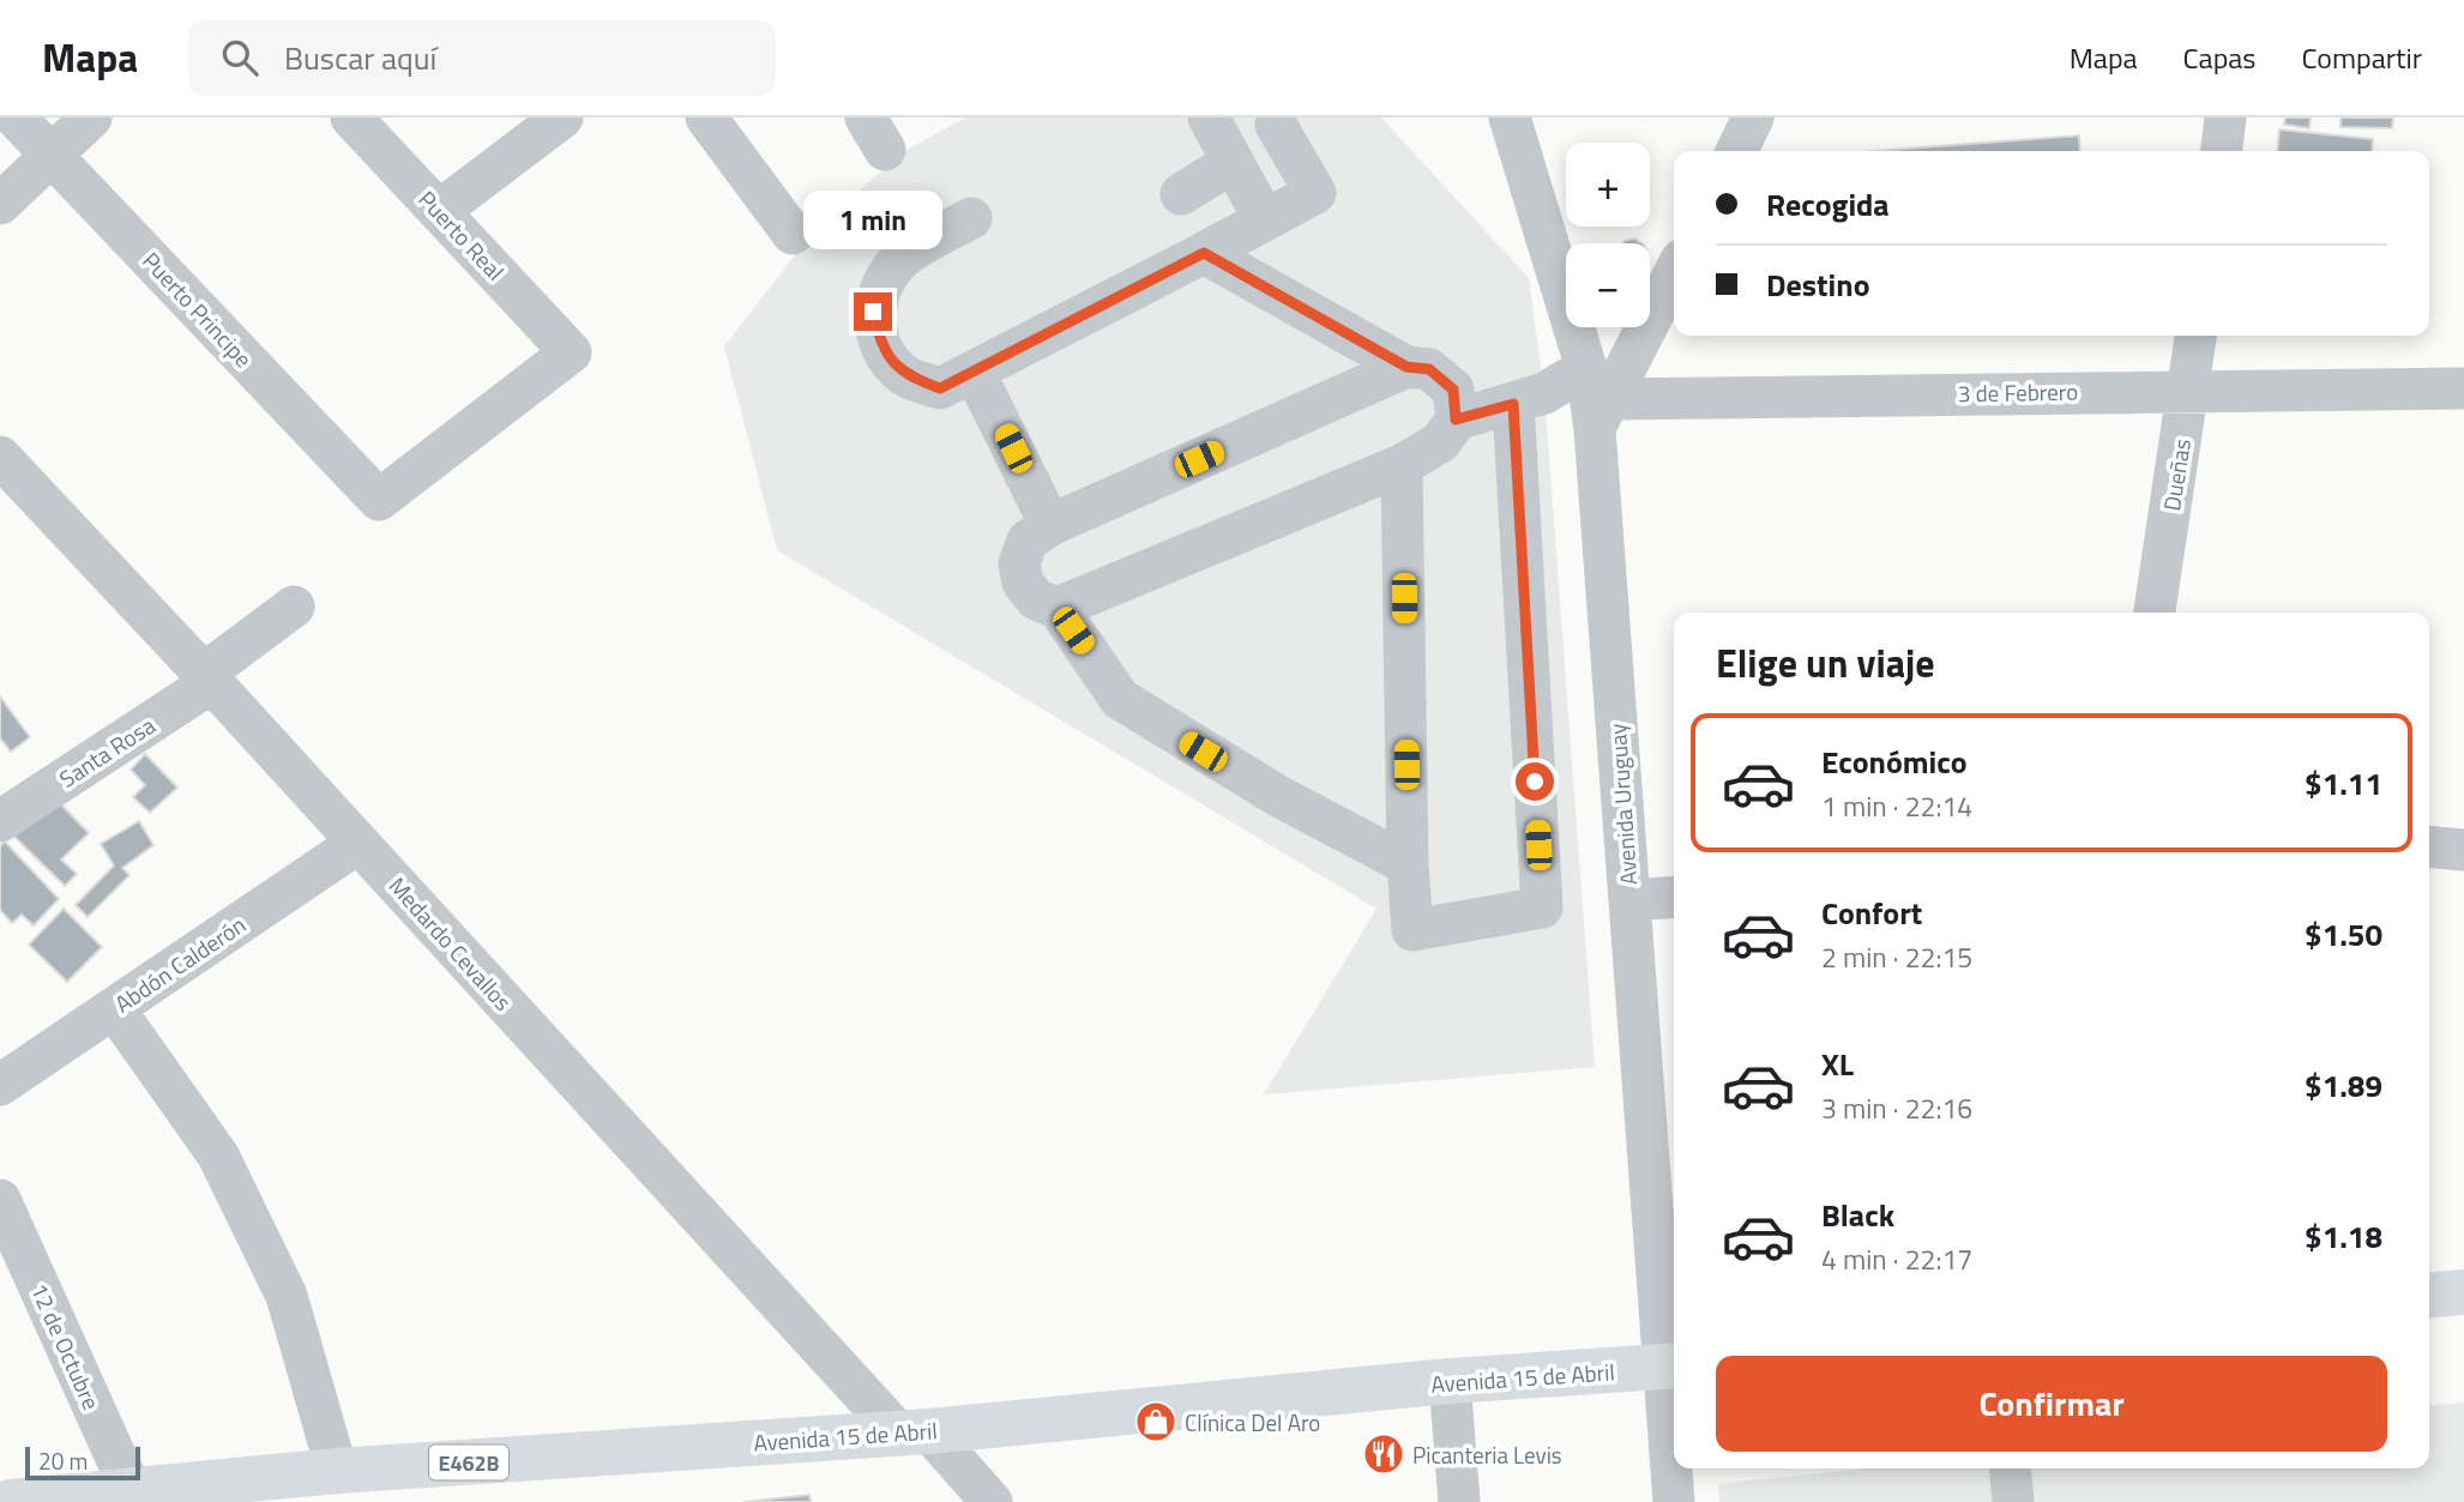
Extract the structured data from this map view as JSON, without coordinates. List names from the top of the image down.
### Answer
{
  "streets": {
    "main road": ["Avenida 15 de Abril", "E462B"],
    "street": [
      "Puerto Real",
      "Puerto Principe",
      "3 de Febrero",
      "Dueñas",
      "Santa Rosa",
      "Avenida Uruguay",
      "Medardo Cevallos",
      "Abdón Calderón",
      "12 de Octubre"
    ]
  },
  "crossings": [
    ["Puerto Real", "Puerto Principe"],
    ["3 de Febrero", "Dueñas"],
    ["3 de Febrero", "Avenida Uruguay"],
    ["Santa Rosa", "Medardo Cevallos"],
    ["Avenida Uruguay", "Avenida 15 de Abril"],
    ["Medardo Cevallos", "Abdón Calderón"],
    ["Medardo Cevallos", "Avenida 15 de Abril"],
    ["12 de Octubre", "Avenida 15 de Abril"]
  ],
  "places": {
    "shop": ["Clínica Del Aro"],
    "restaurant": ["Picanteria Levis"]
  },
  "scale_bar": "20 m",
  "page": {
    "header": "Mapa",
    "search": "Buscar aquí",
    "nav": ["Mapa", "Capas", "Compartir"],
    "map_buttons": ["+", "−"],
    "banner": ["Recogida", "Destino"],
    "bubble": "1 min",
    "heading": "Elige un viaje",
    "list": [
      {
        "name": "Económico",
        "note": "1 min · 22:14",
        "value": "$1.11"
      },
      {
        "name": "Confort",
        "note": "2 min · 22:15",
        "value": "$1.50"
      },
      {
        "name": "XL",
        "note": "3 min · 22:16",
        "value": "$1.89"
      },
      {
        "name": "Black",
        "note": "4 min · 22:17",
        "value": "$1.18"
      }
    ],
    "buttons": "Confirmar",
    "scale": "20 m"
  }
}
